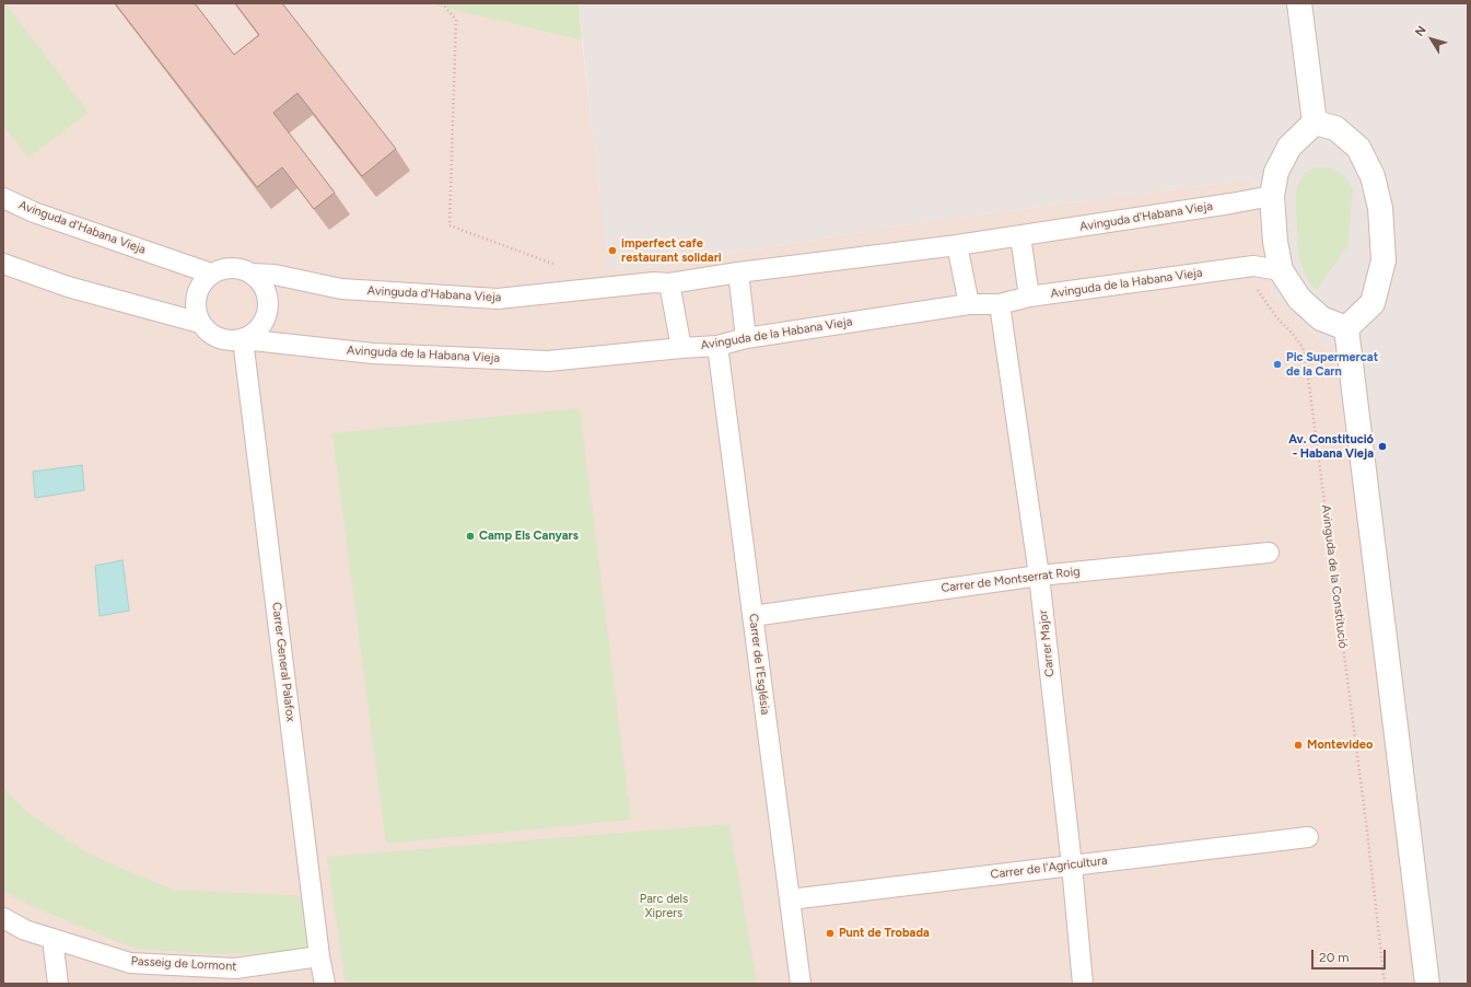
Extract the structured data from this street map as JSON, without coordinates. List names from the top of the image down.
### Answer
{
  "streets": {
    "street": [
      "Avinguda d'Habana Vieja",
      "Avinguda de la Habana Vieja",
      "Carrer de Montserrat Roig",
      "Carrer Major",
      "Carrer General Palafox",
      "Carrer de l'Església",
      "Carrer de l'Agricultura",
      "Passeig de Lormont"
    ],
    "path": ["Avinguda de la Constitució"]
  },
  "crossings": [
    ["Avinguda d'Habana Vieja", "Avinguda de la Habana Vieja"],
    ["Avinguda d'Habana Vieja", "Carrer General Palafox"],
    ["Avinguda de la Habana Vieja", "Avinguda de la Constitució"],
    ["Avinguda de la Habana Vieja", "Carrer Major"],
    ["Avinguda de la Habana Vieja", "Carrer General Palafox"],
    ["Avinguda de la Habana Vieja", "Carrer de l'Església"],
    ["Carrer de Montserrat Roig", "Carrer Major"],
    ["Carrer de Montserrat Roig", "Carrer de l'Església"],
    ["Carrer Major", "Carrer de l'Agricultura"],
    ["Carrer General Palafox", "Passeig de Lormont"],
    ["Carrer de l'Església", "Carrer de l'Agricultura"]
  ],
  "parks": ["Parc dels Xiprers"],
  "places": [
    "imperfect cafe restaurant solidari",
    "Pic Supermercat de la Carn",
    "Av. Constitució - Habana Vieja",
    "Camp Els Canyars",
    "Montevideo",
    "Punt de Trobada"
  ],
  "scale_bar": "20 m",
  "north": "top left"
}
